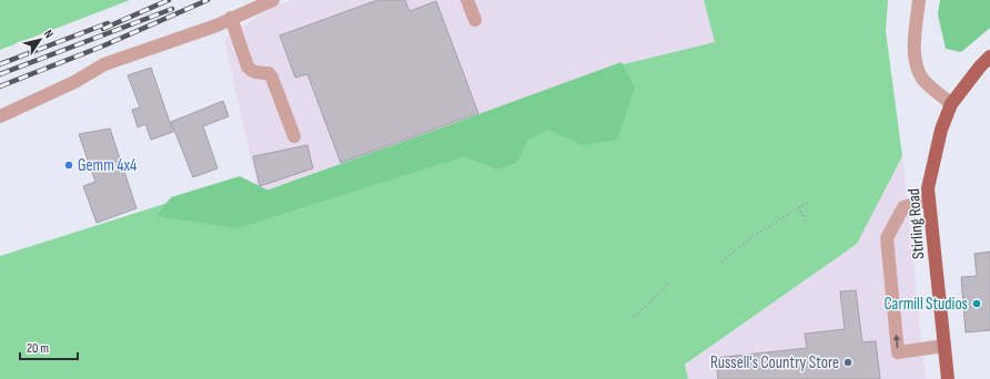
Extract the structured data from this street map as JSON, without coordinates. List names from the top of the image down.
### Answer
{
  "streets": {
    "main road": ["Stirling Road"]
  },
  "places": ["Gemm 4x4", "Carmill Studios", "Russell's Country Store"],
  "scale_bar": "20 m",
  "north": "top right"
}
